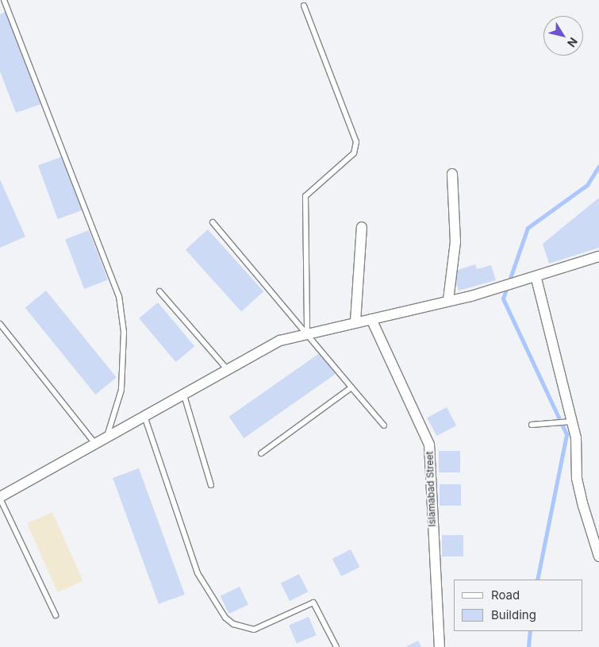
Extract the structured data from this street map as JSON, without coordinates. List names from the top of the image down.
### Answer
{
  "streets": {
    "street": ["Islamabad Street"]
  },
  "legend": ["Road", "Building"],
  "north": "bottom right"
}
